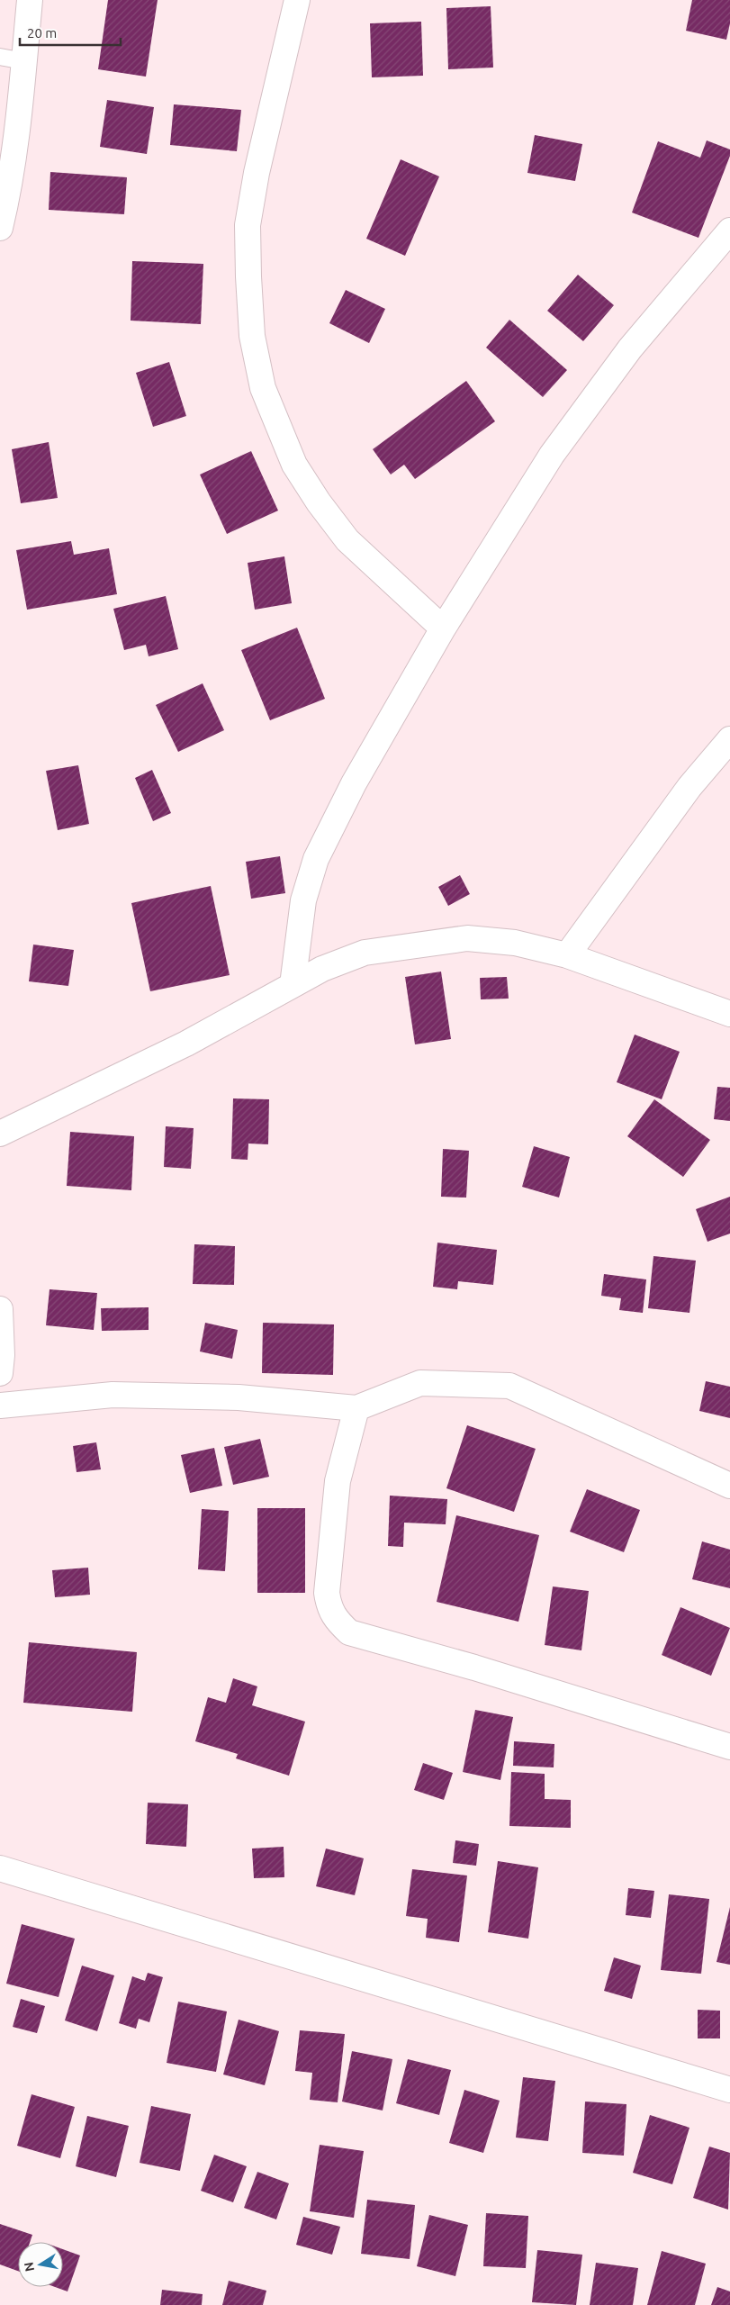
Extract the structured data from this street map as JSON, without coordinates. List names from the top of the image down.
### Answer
{
  "scale_bar": "20 m",
  "north": "left"
}
